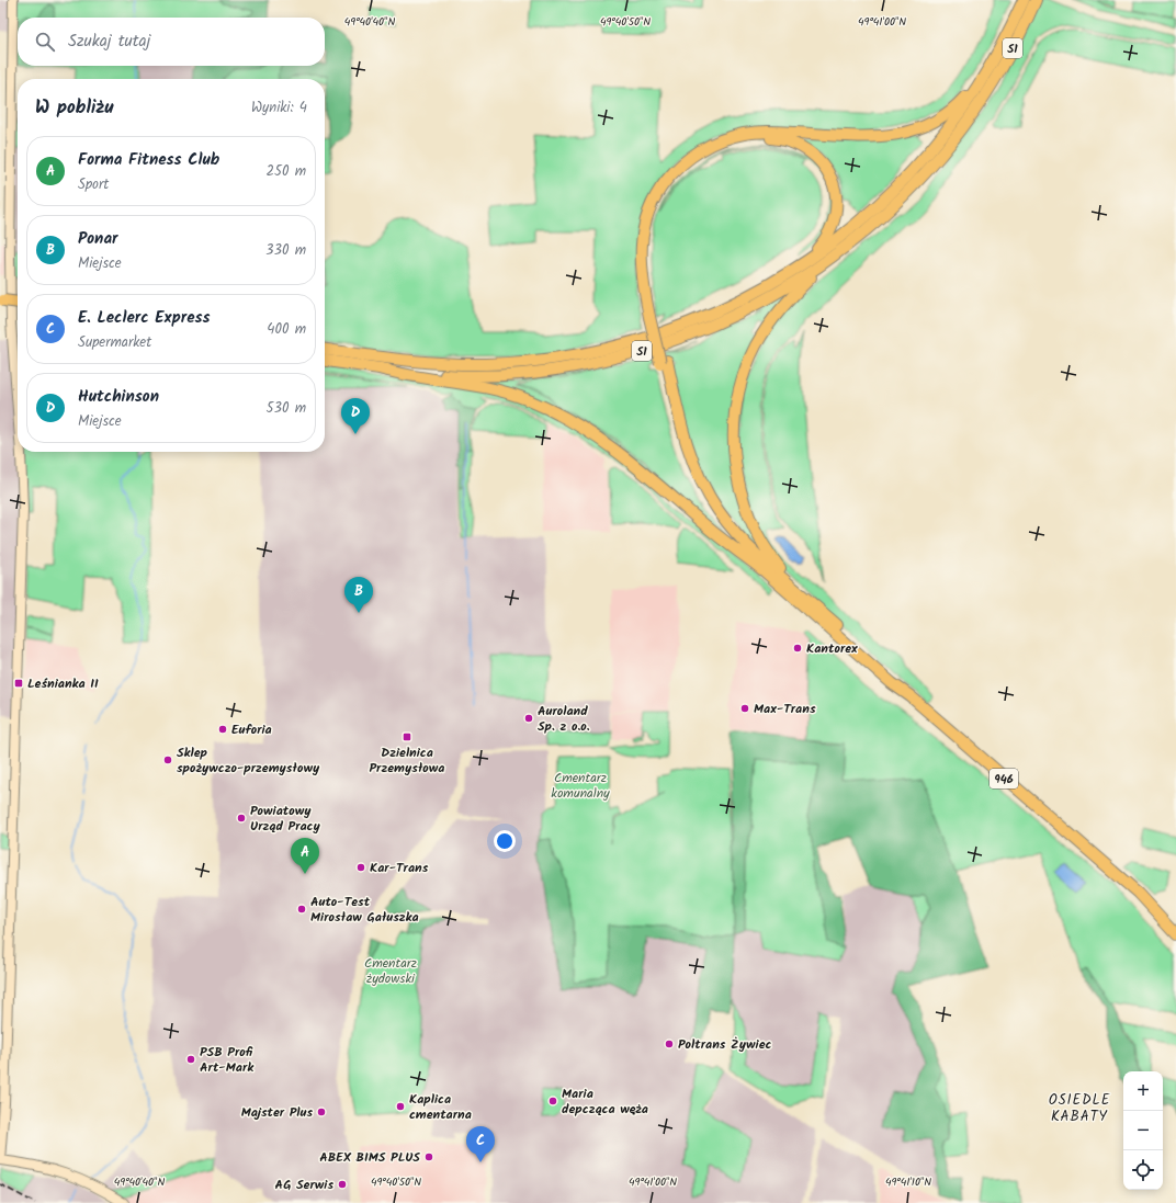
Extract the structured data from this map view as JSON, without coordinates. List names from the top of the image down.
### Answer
{
  "streets": {
    "highway": ["S1", "946"]
  },
  "districts": ["OSIEDLE KABATY"],
  "parks": ["Cmentarz komunalny", "Cmentarz żydowski"],
  "places": {
    "other": [
      "Kantorex",
      "Max-Trans",
      "Auroland Sp. z o.o.",
      "Euforia",
      "Sklep spożywczo-przemysłowy",
      "Powiatowy Urząd Pracy",
      "Kar-Trans",
      "Auto-Test Mirosław Gałuszka",
      "Poltrans Żywiec",
      "PSB Profi Art-Mark",
      "Maria depcząca węża",
      "Kaplica cmentarna",
      "Majster Plus",
      "ABEX BIMS PLUS",
      "AG Serwis"
    ],
    "transit": ["Leśnianka II", "Dzielnica Przemysłowa"]
  },
  "page": {
    "search": "Szukaj tutaj",
    "heading": ["W pobliżu", "Wyniki: 4"],
    "list": [
      {
        "mark": "A",
        "name": "Forma Fitness Club",
        "note": "Sport",
        "value": "250 m"
      },
      {
        "mark": "B",
        "name": "Ponar",
        "note": "Miejsce",
        "value": "330 m"
      },
      {
        "mark": "C",
        "name": "E. Leclerc Express",
        "note": "Supermarket",
        "value": "400 m"
      },
      {
        "mark": "D",
        "name": "Hutchinson",
        "note": "Miejsce",
        "value": "530 m"
      }
    ],
    "pins": [
      "D",
      "B",
      "A",
      "C"
    ],
    "map_buttons": ["+", "−"]
  },
  "coordinates": [
    "49°40'40\"N",
    "49°40'50\"N",
    "49°41'00\"N",
    "49°41'10\"N"
  ]
}
